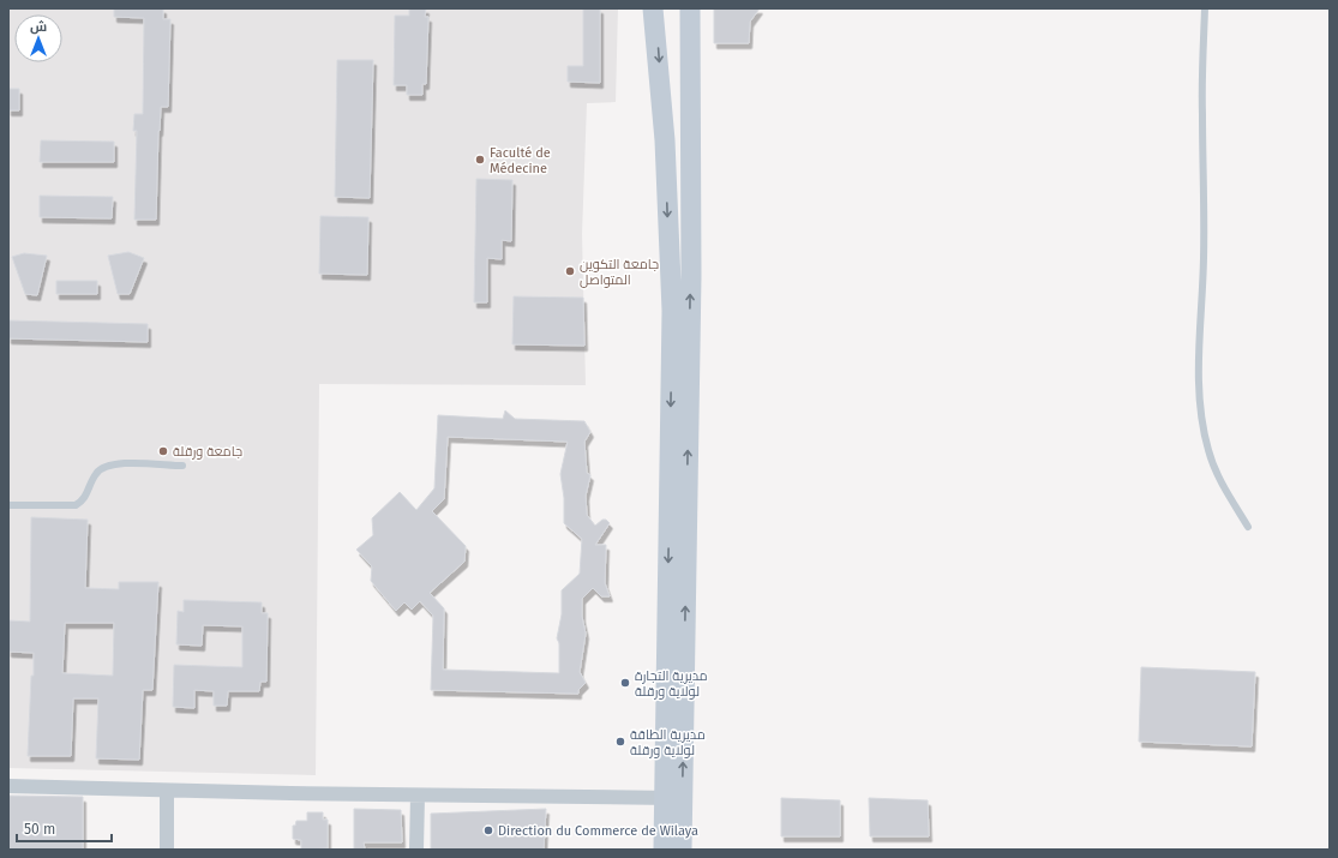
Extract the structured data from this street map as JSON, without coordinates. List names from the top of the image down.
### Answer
{
  "places": [
    "Faculté de Médecine",
    "جامعة التكوين المتواصل",
    "جامعة ورقلة",
    "مديرية التجارة لولاية ورقلة",
    "مديرية الطاقة لولاية ورقلة",
    "Direction du Commerce de Wilaya"
  ],
  "scale_bar": "50 m",
  "north": "top"
}
